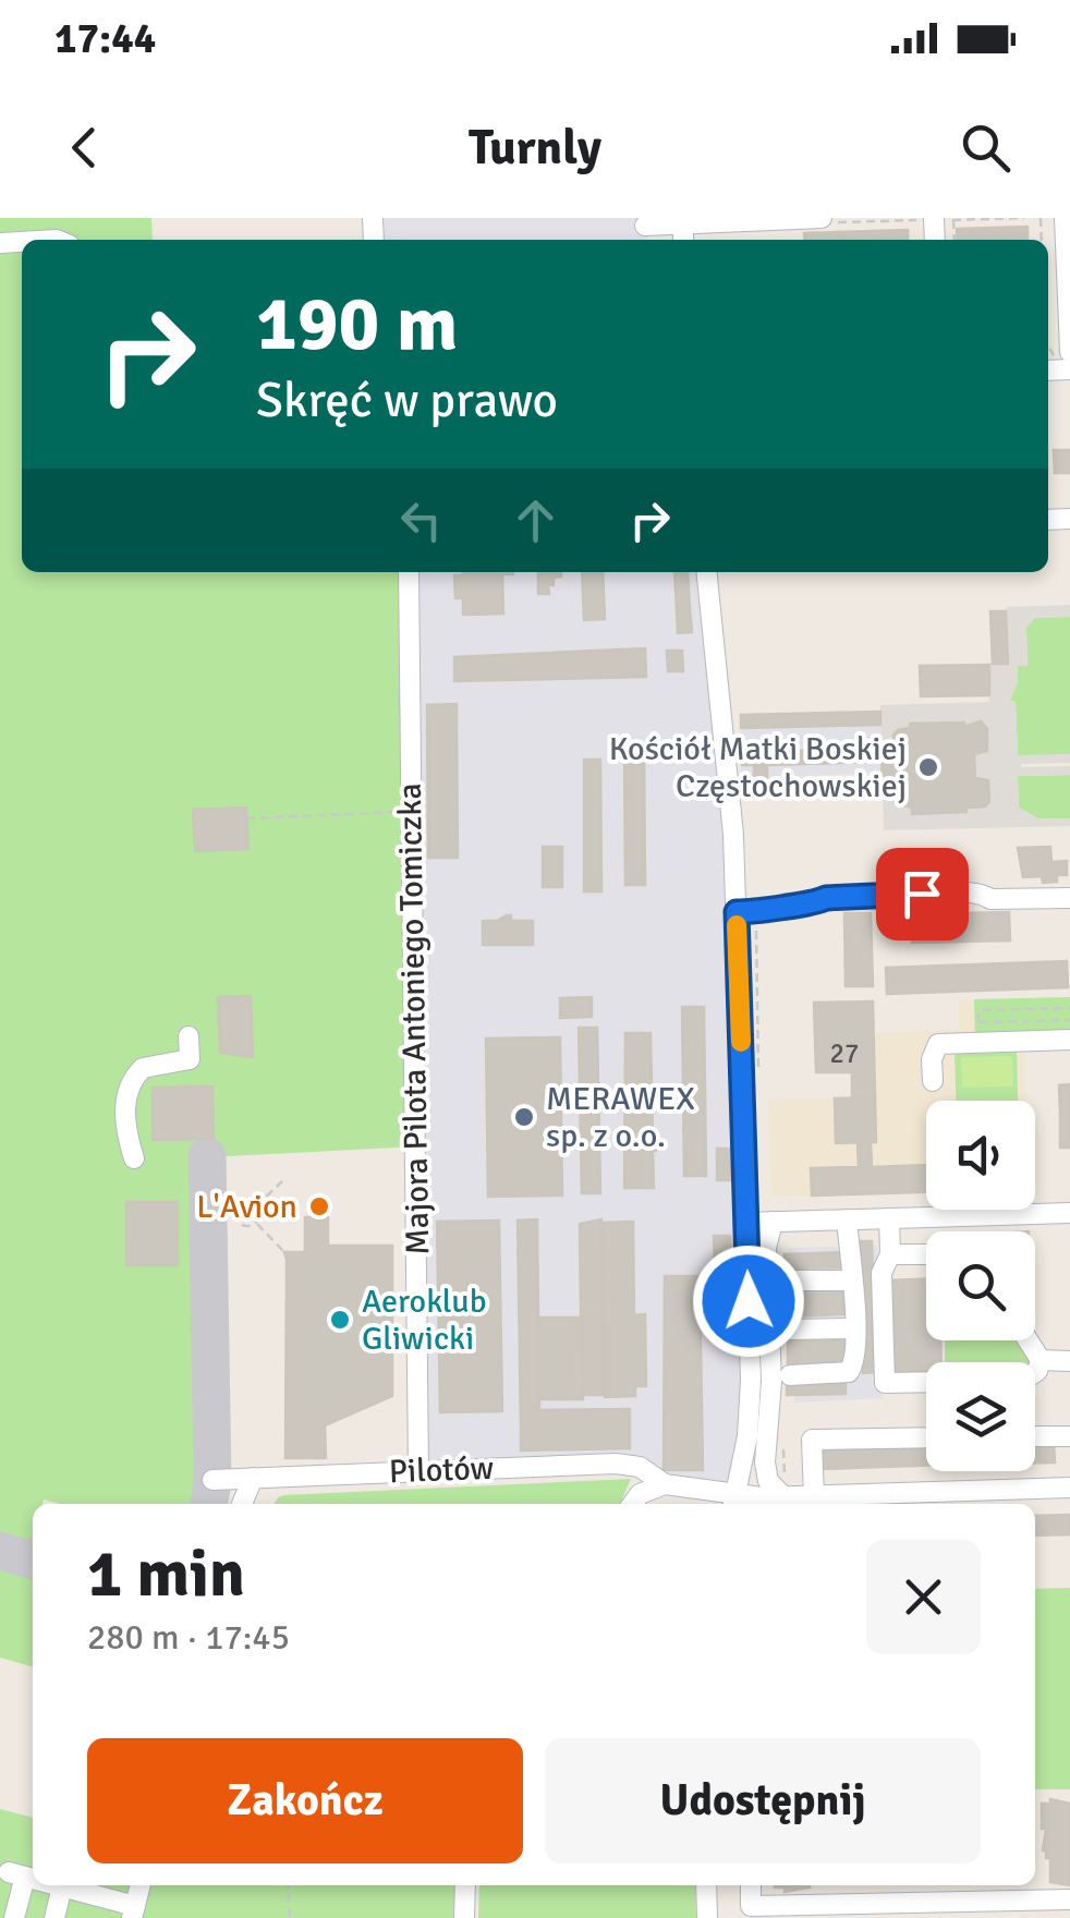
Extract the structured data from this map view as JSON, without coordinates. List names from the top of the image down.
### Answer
{
  "streets": {
    "street": ["Majora Pilota Antoniego Tomiczka", "Pilotów"]
  },
  "crossings": [
    ["Majora Pilota Antoniego Tomiczka", "Pilotów"]
  ],
  "places": [
    "Kościół Matki Boskiej Częstochowskiej",
    "MERAWEX sp. z o.o.",
    "L'Avion",
    "Aeroklub Gliwicki"
  ],
  "house_numbers": ["27"],
  "page": {
    "status": "17:44",
    "header": "Turnly",
    "turn": ["190 m", "Skręć w prawo"],
    "heading": ["1 min", "280 m · 17:45"],
    "buttons": ["Zakończ", "Udostępnij"]
  }
}
